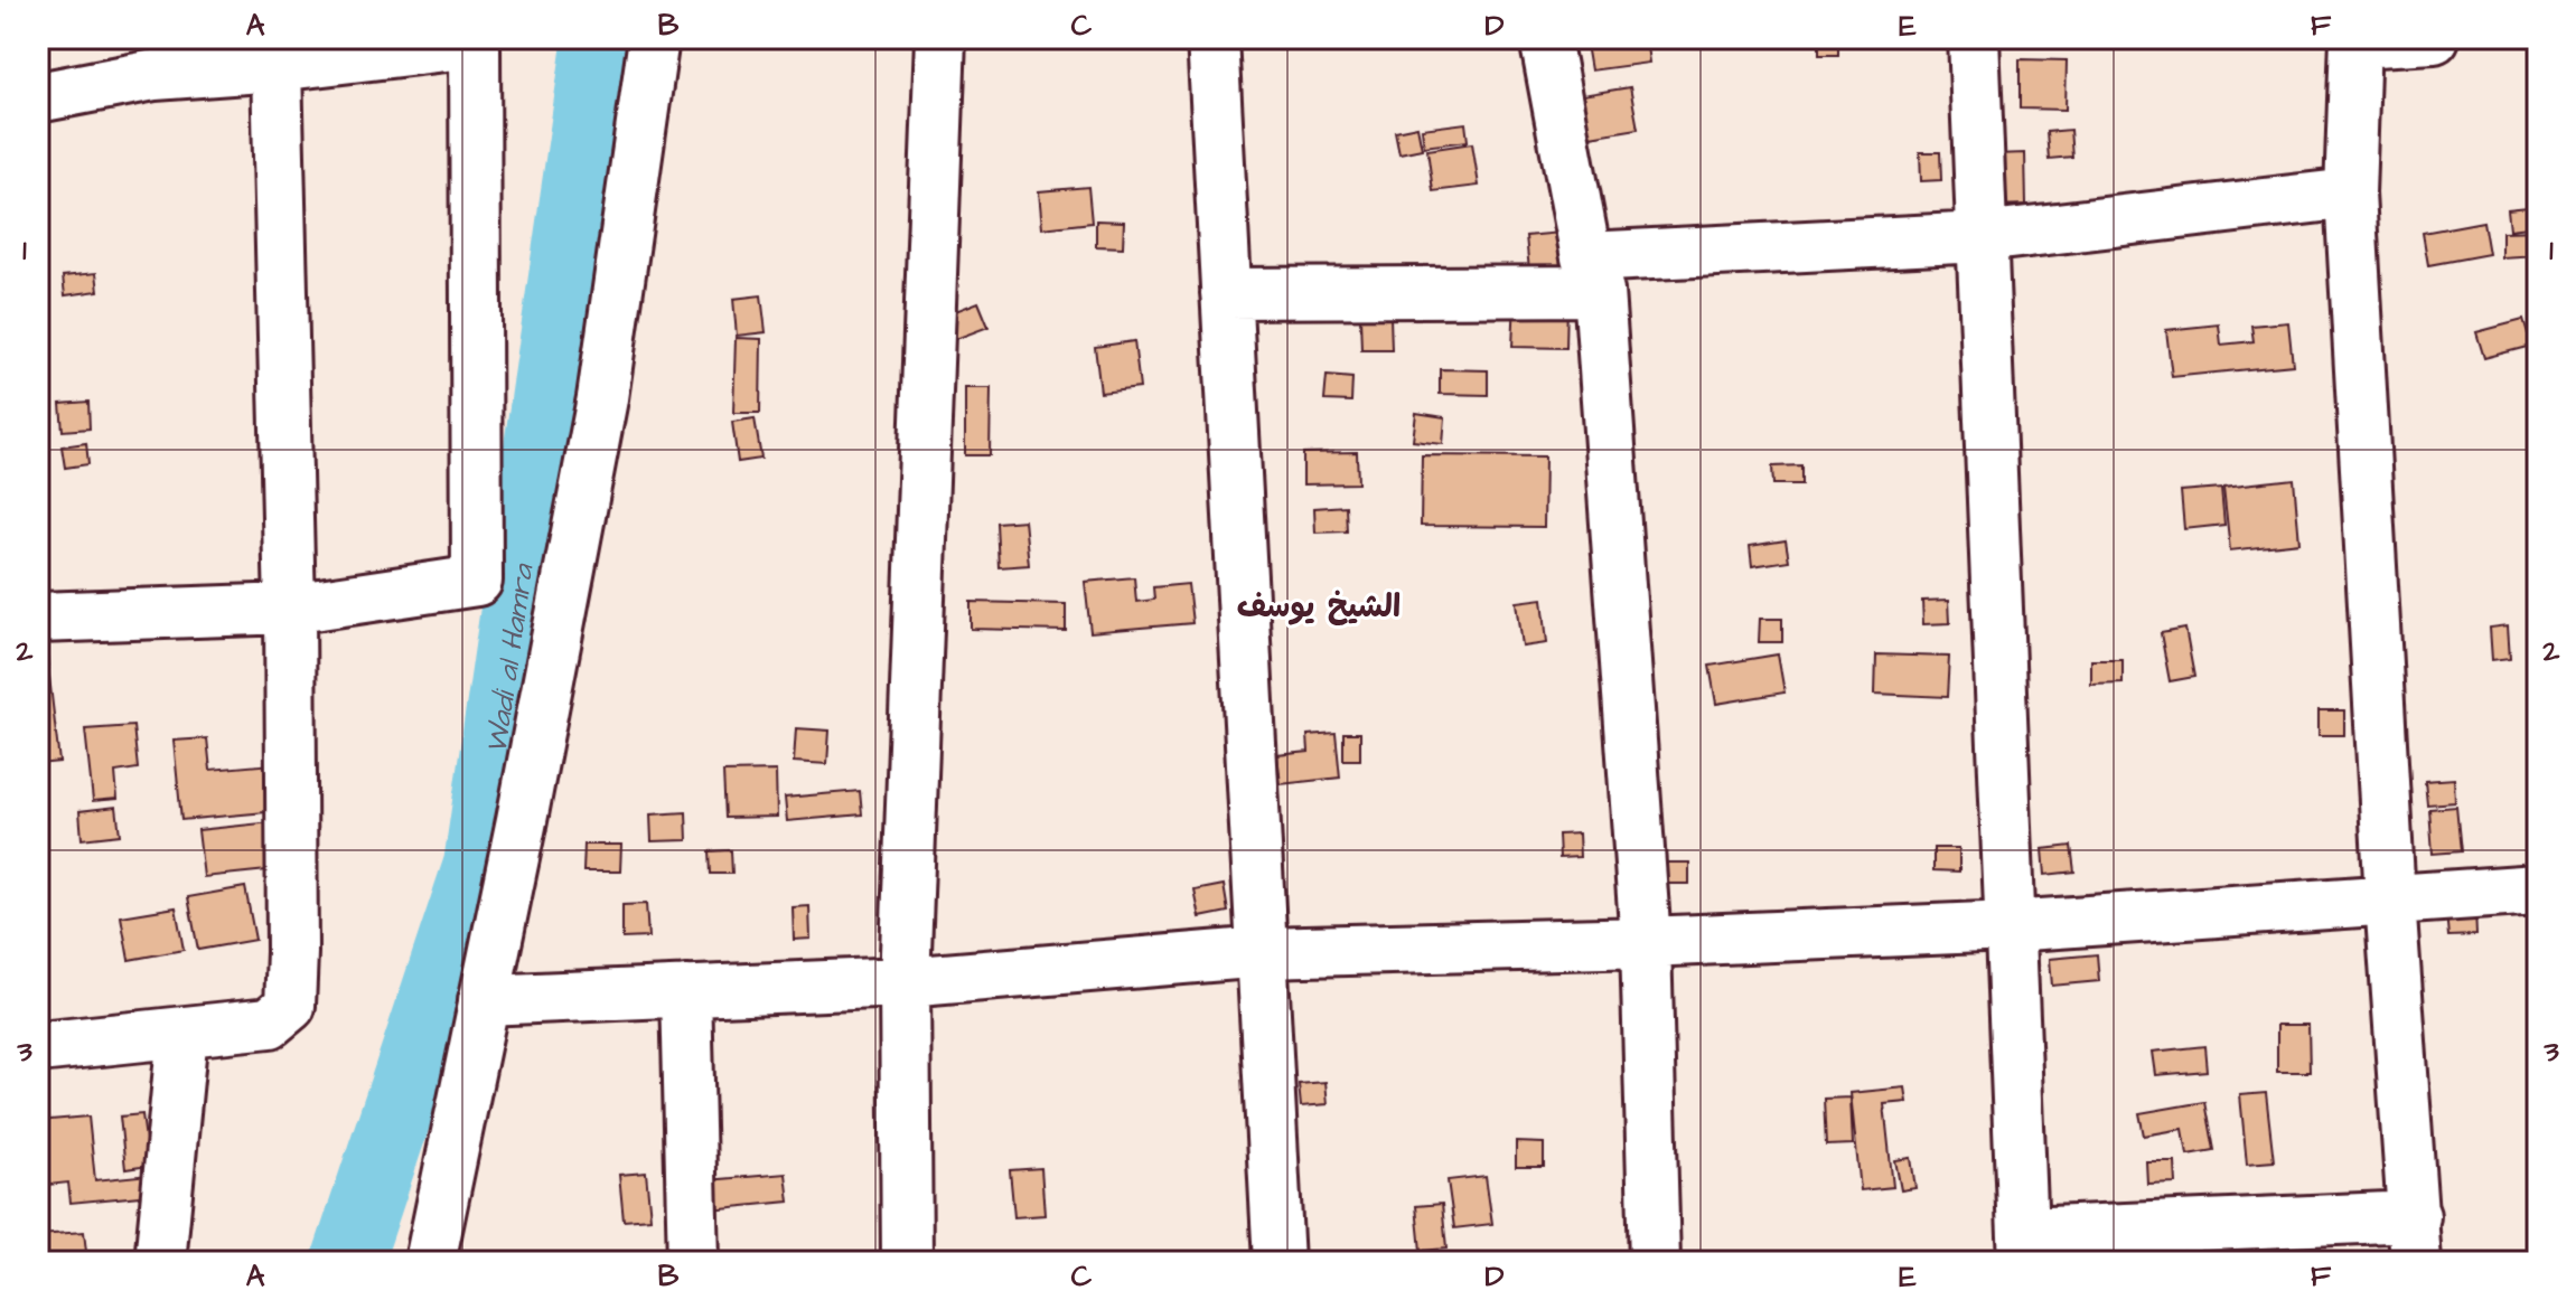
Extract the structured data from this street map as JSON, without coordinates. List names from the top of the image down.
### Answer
{
  "districts": ["الشيخ يوسف"],
  "water": ["Wadi al Hamra"],
  "grid": {
    "columns": [
      "A",
      "B",
      "C",
      "D",
      "E",
      "F"
    ],
    "rows": ["1", "2", "3"]
  }
}
